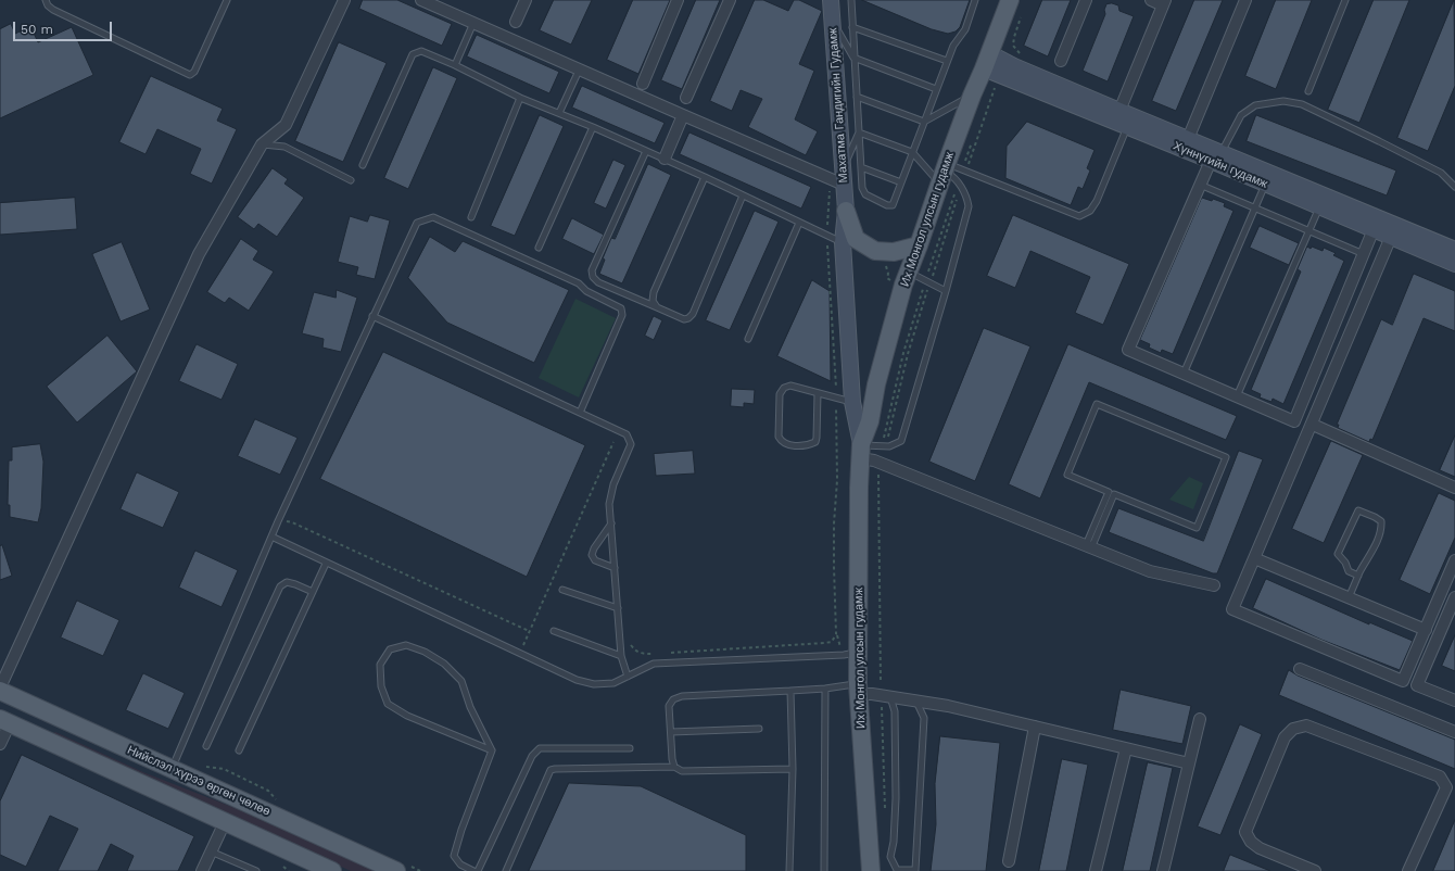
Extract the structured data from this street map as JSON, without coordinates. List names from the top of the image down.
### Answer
{
  "streets": {
    "main road": [
      "Махатма Гандигийн Гудамж",
      "Хүннүгийн гудамж",
      "Их Монгол улсын гудамж",
      "Нийслэл хүрээ өргөн чөлөө"
    ]
  },
  "crossings": [
    ["Махатма Гандигийн Гудамж", "Их Монгол улсын гудамж"],
    ["Хүннүгийн гудамж", "Их Монгол улсын гудамж"]
  ],
  "scale_bar": "50 m"
}
